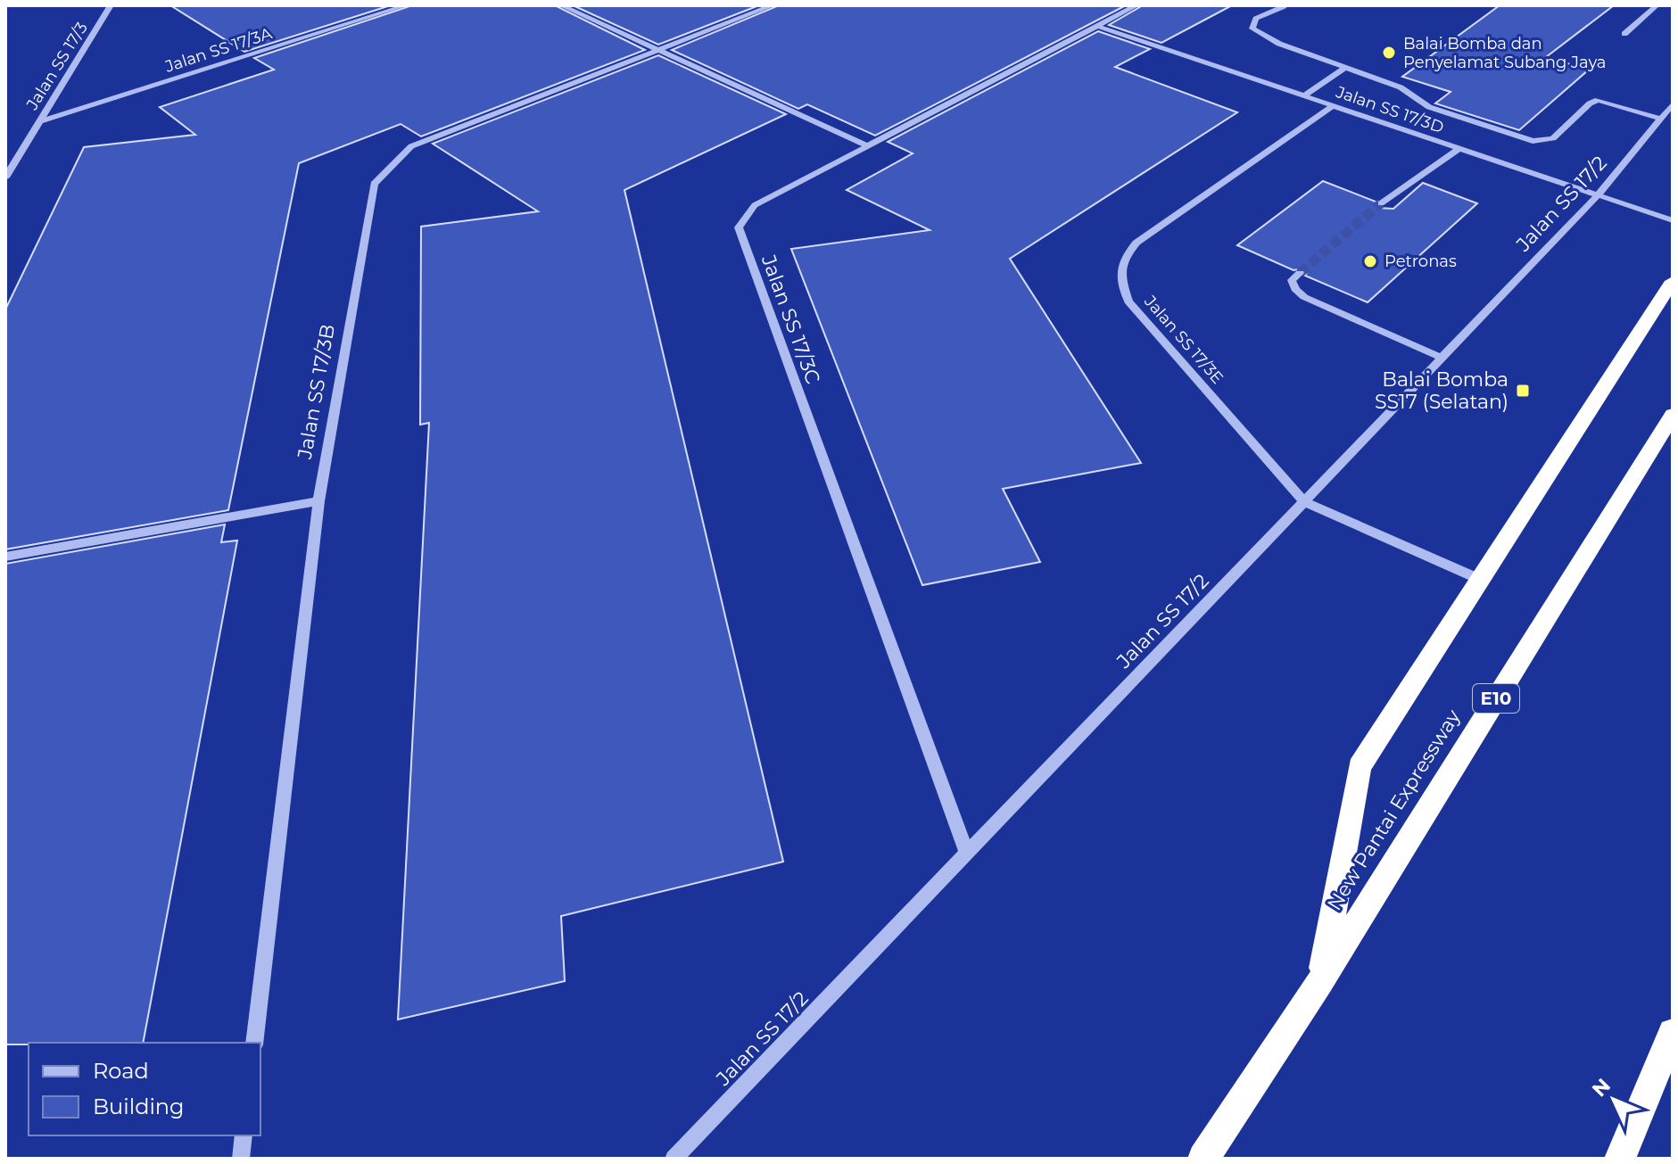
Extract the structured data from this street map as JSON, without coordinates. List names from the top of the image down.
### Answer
{
  "streets": {
    "highway": ["E10", "New Pantai Expressway"],
    "street": [
      "Jalan SS 17/3A",
      "Jalan SS 17/3",
      "Jalan SS 17/3D",
      "Jalan SS 17/2",
      "Jalan SS 17/3C",
      "Jalan SS 17/3E",
      "Jalan SS 17/3B"
    ]
  },
  "crossings": [
    ["Jalan SS 17/3A", "Jalan SS 17/3"],
    ["Jalan SS 17/3D", "Jalan SS 17/2"],
    ["Jalan SS 17/3D", "Jalan SS 17/3C"],
    ["Jalan SS 17/3D", "Jalan SS 17/3E"],
    ["Jalan SS 17/2", "Jalan SS 17/3C"],
    ["Jalan SS 17/2", "Jalan SS 17/3E"]
  ],
  "places": {
    "other": ["Balai Bomba dan Penyelamat Subang Jaya", "Petronas"],
    "transit": ["Balai Bomba SS17 (Selatan)"]
  },
  "legend": ["Road", "Building"],
  "north": "top left"
}
